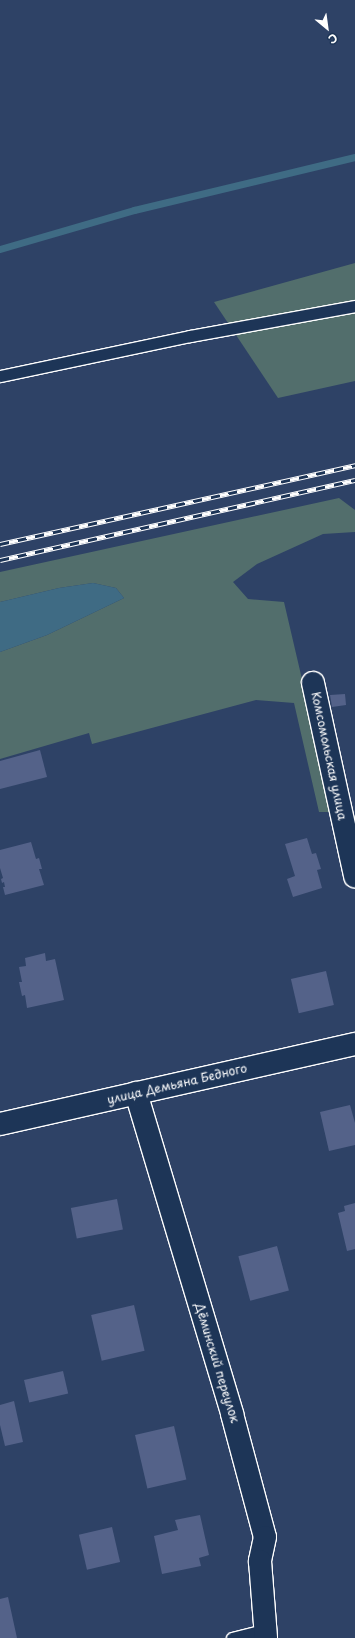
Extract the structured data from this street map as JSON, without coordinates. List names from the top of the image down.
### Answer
{
  "streets": {
    "street": ["Комсомольская улица", "улица Демьяна Бедного", "Дёминский переулок"]
  },
  "crossings": [
    ["улица Демьяна Бедного", "Дёминский переулок"]
  ],
  "north": "bottom right"
}
